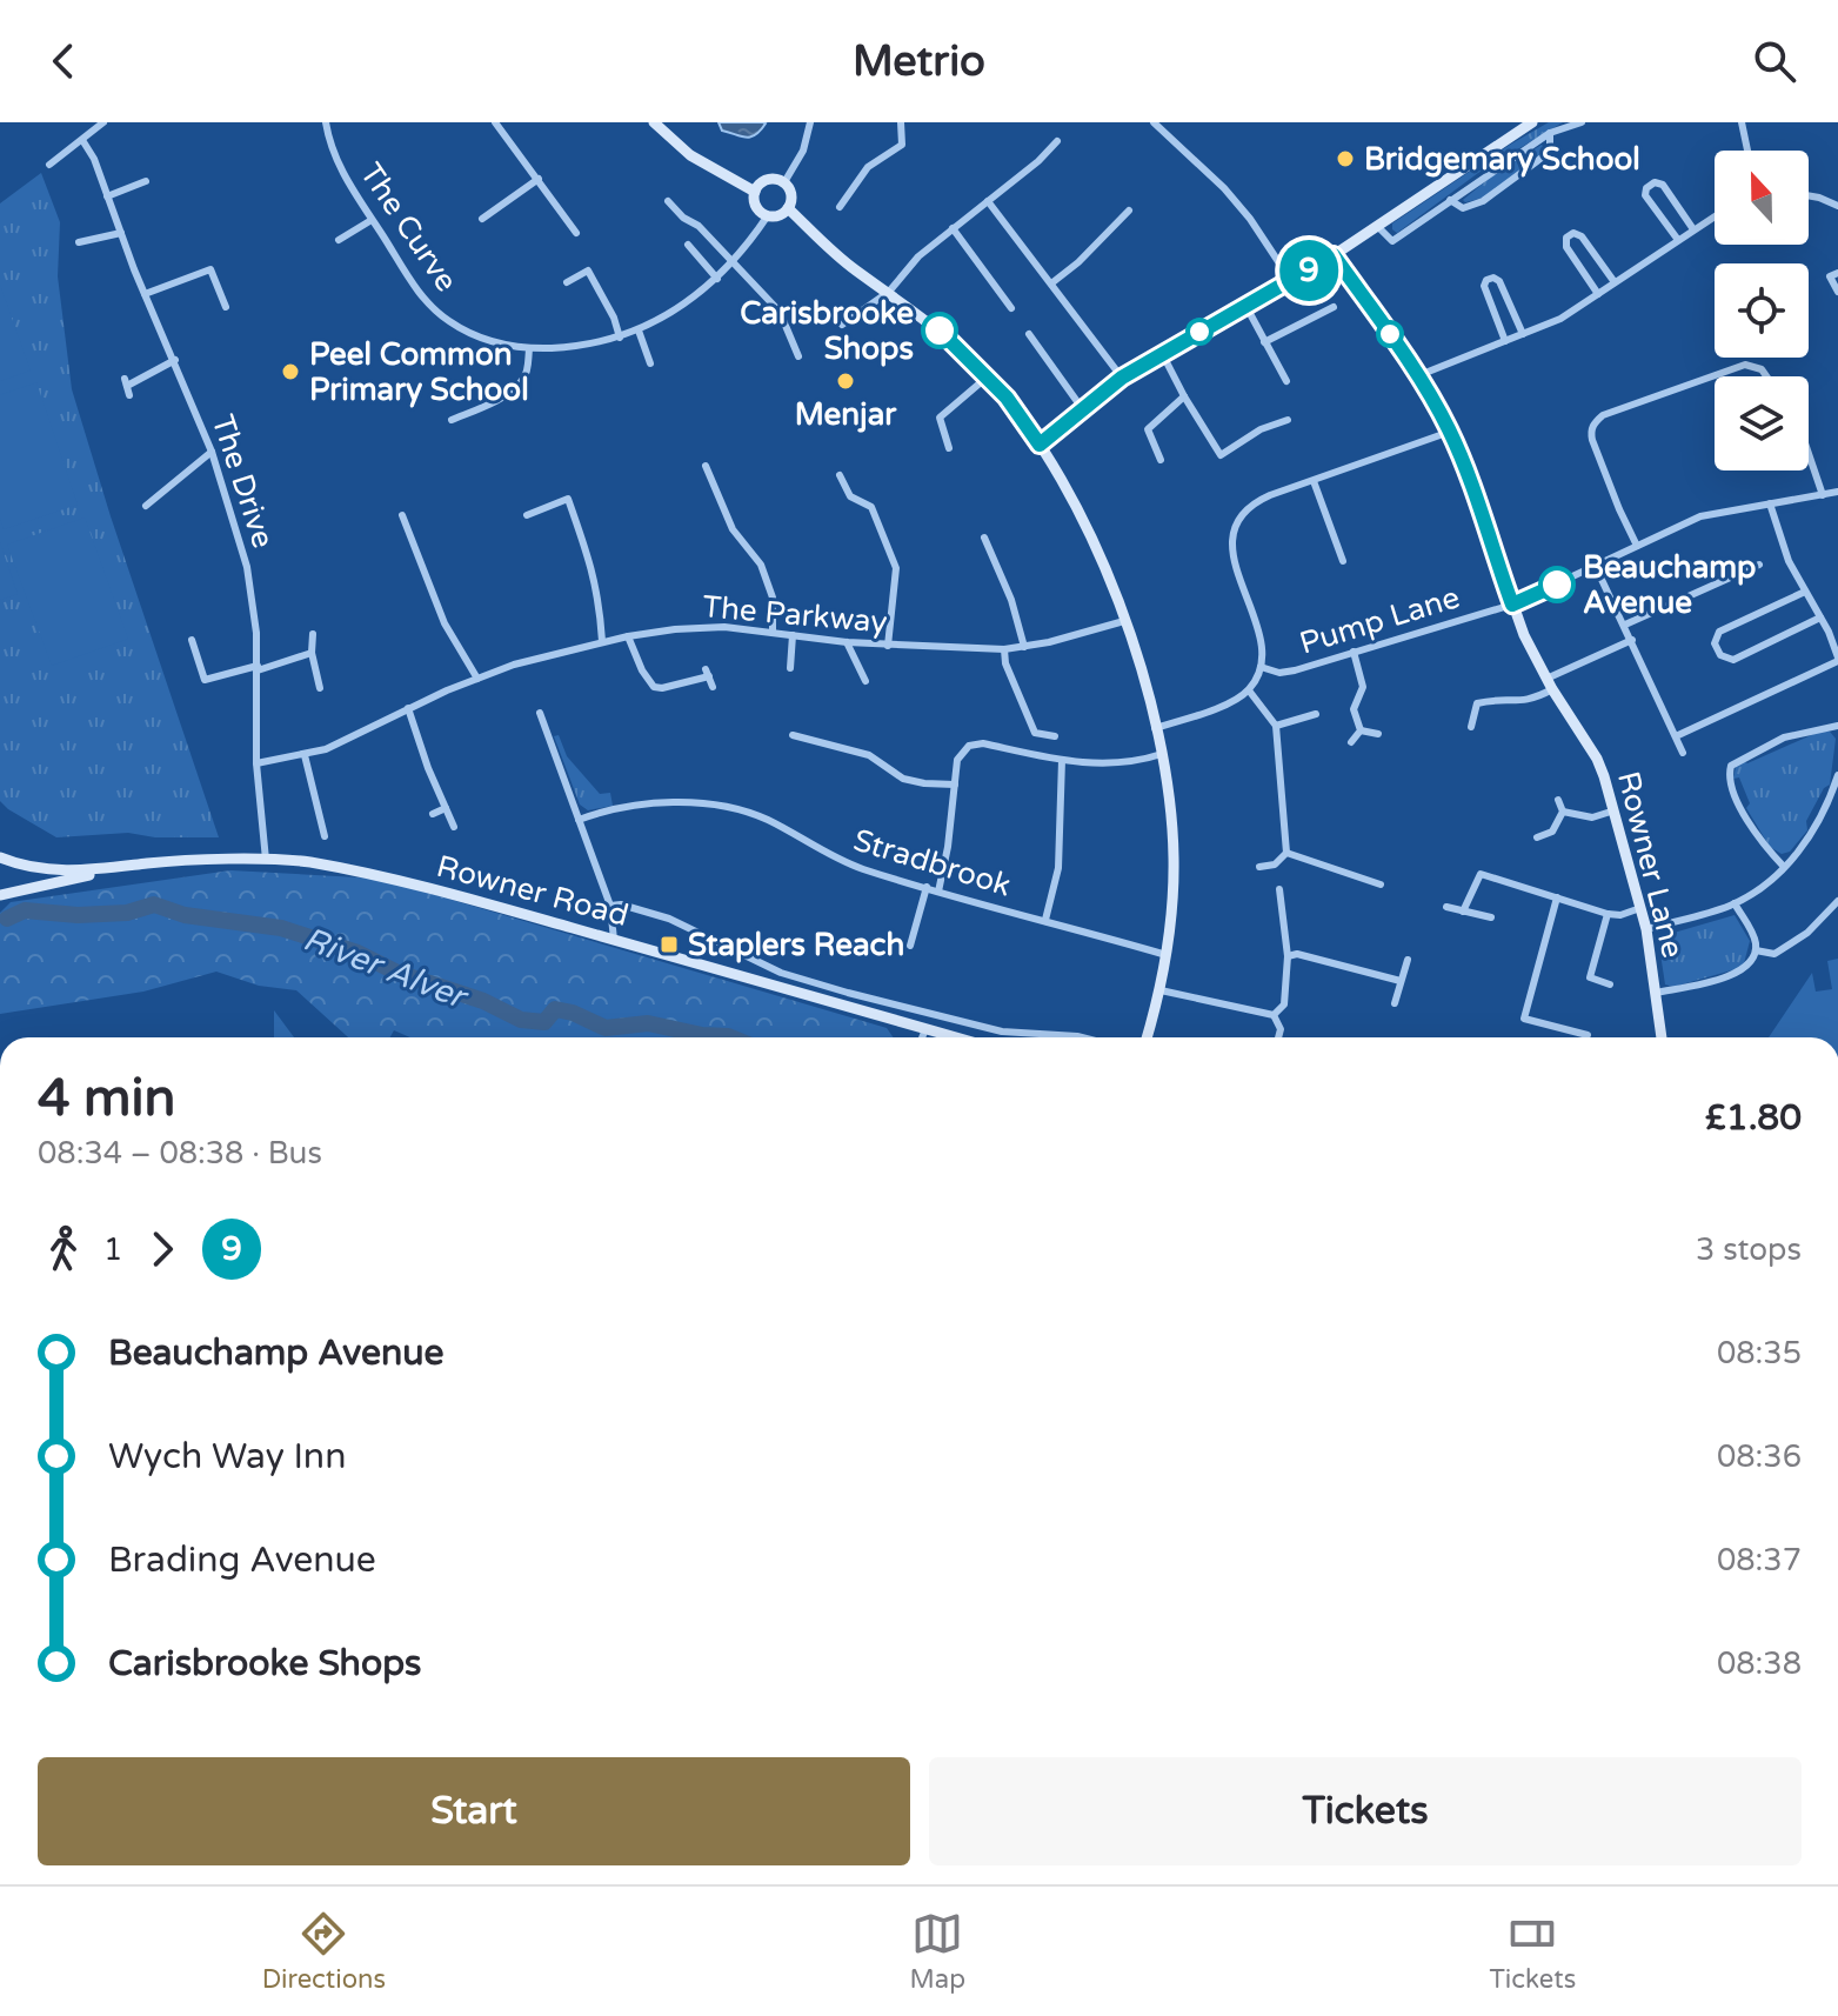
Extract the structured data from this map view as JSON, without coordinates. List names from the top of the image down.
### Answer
{
  "streets": {
    "street": [
      "The Curve",
      "The Drive",
      "The Parkway",
      "Pump Lane",
      "Stradbrook",
      "Rowner Lane",
      "Rowner Road"
    ]
  },
  "crossings": [
    ["The Drive", "The Parkway"],
    ["The Drive", "Rowner Road"],
    ["Pump Lane", "Rowner Lane"]
  ],
  "water": ["River Alver"],
  "places": {
    "other": [
      "Bridgemary School",
      "Carisbrooke Shops",
      "Peel Common Primary School",
      "Menjar",
      "Beauchamp Avenue"
    ],
    "transit": ["Staplers Reach"]
  },
  "lines": ["bus line 9"],
  "north": "top",
  "page": {
    "header": "Metrio",
    "on_map": "9",
    "heading": ["4 min", "08:34 – 08:38 · Bus", "£1.80"],
    "legs": ["1", "9", "3 stops"],
    "list": [
      {
        "name": "Beauchamp Avenue",
        "value": "08:35"
      },
      {
        "name": "Wych Way Inn",
        "value": "08:36"
      },
      {
        "name": "Brading Avenue",
        "value": "08:37"
      },
      {
        "name": "Carisbrooke Shops",
        "value": "08:38"
      }
    ],
    "buttons": ["Start", "Tickets"],
    "tabs": ["Directions", "Map", "Tickets"]
  }
}
